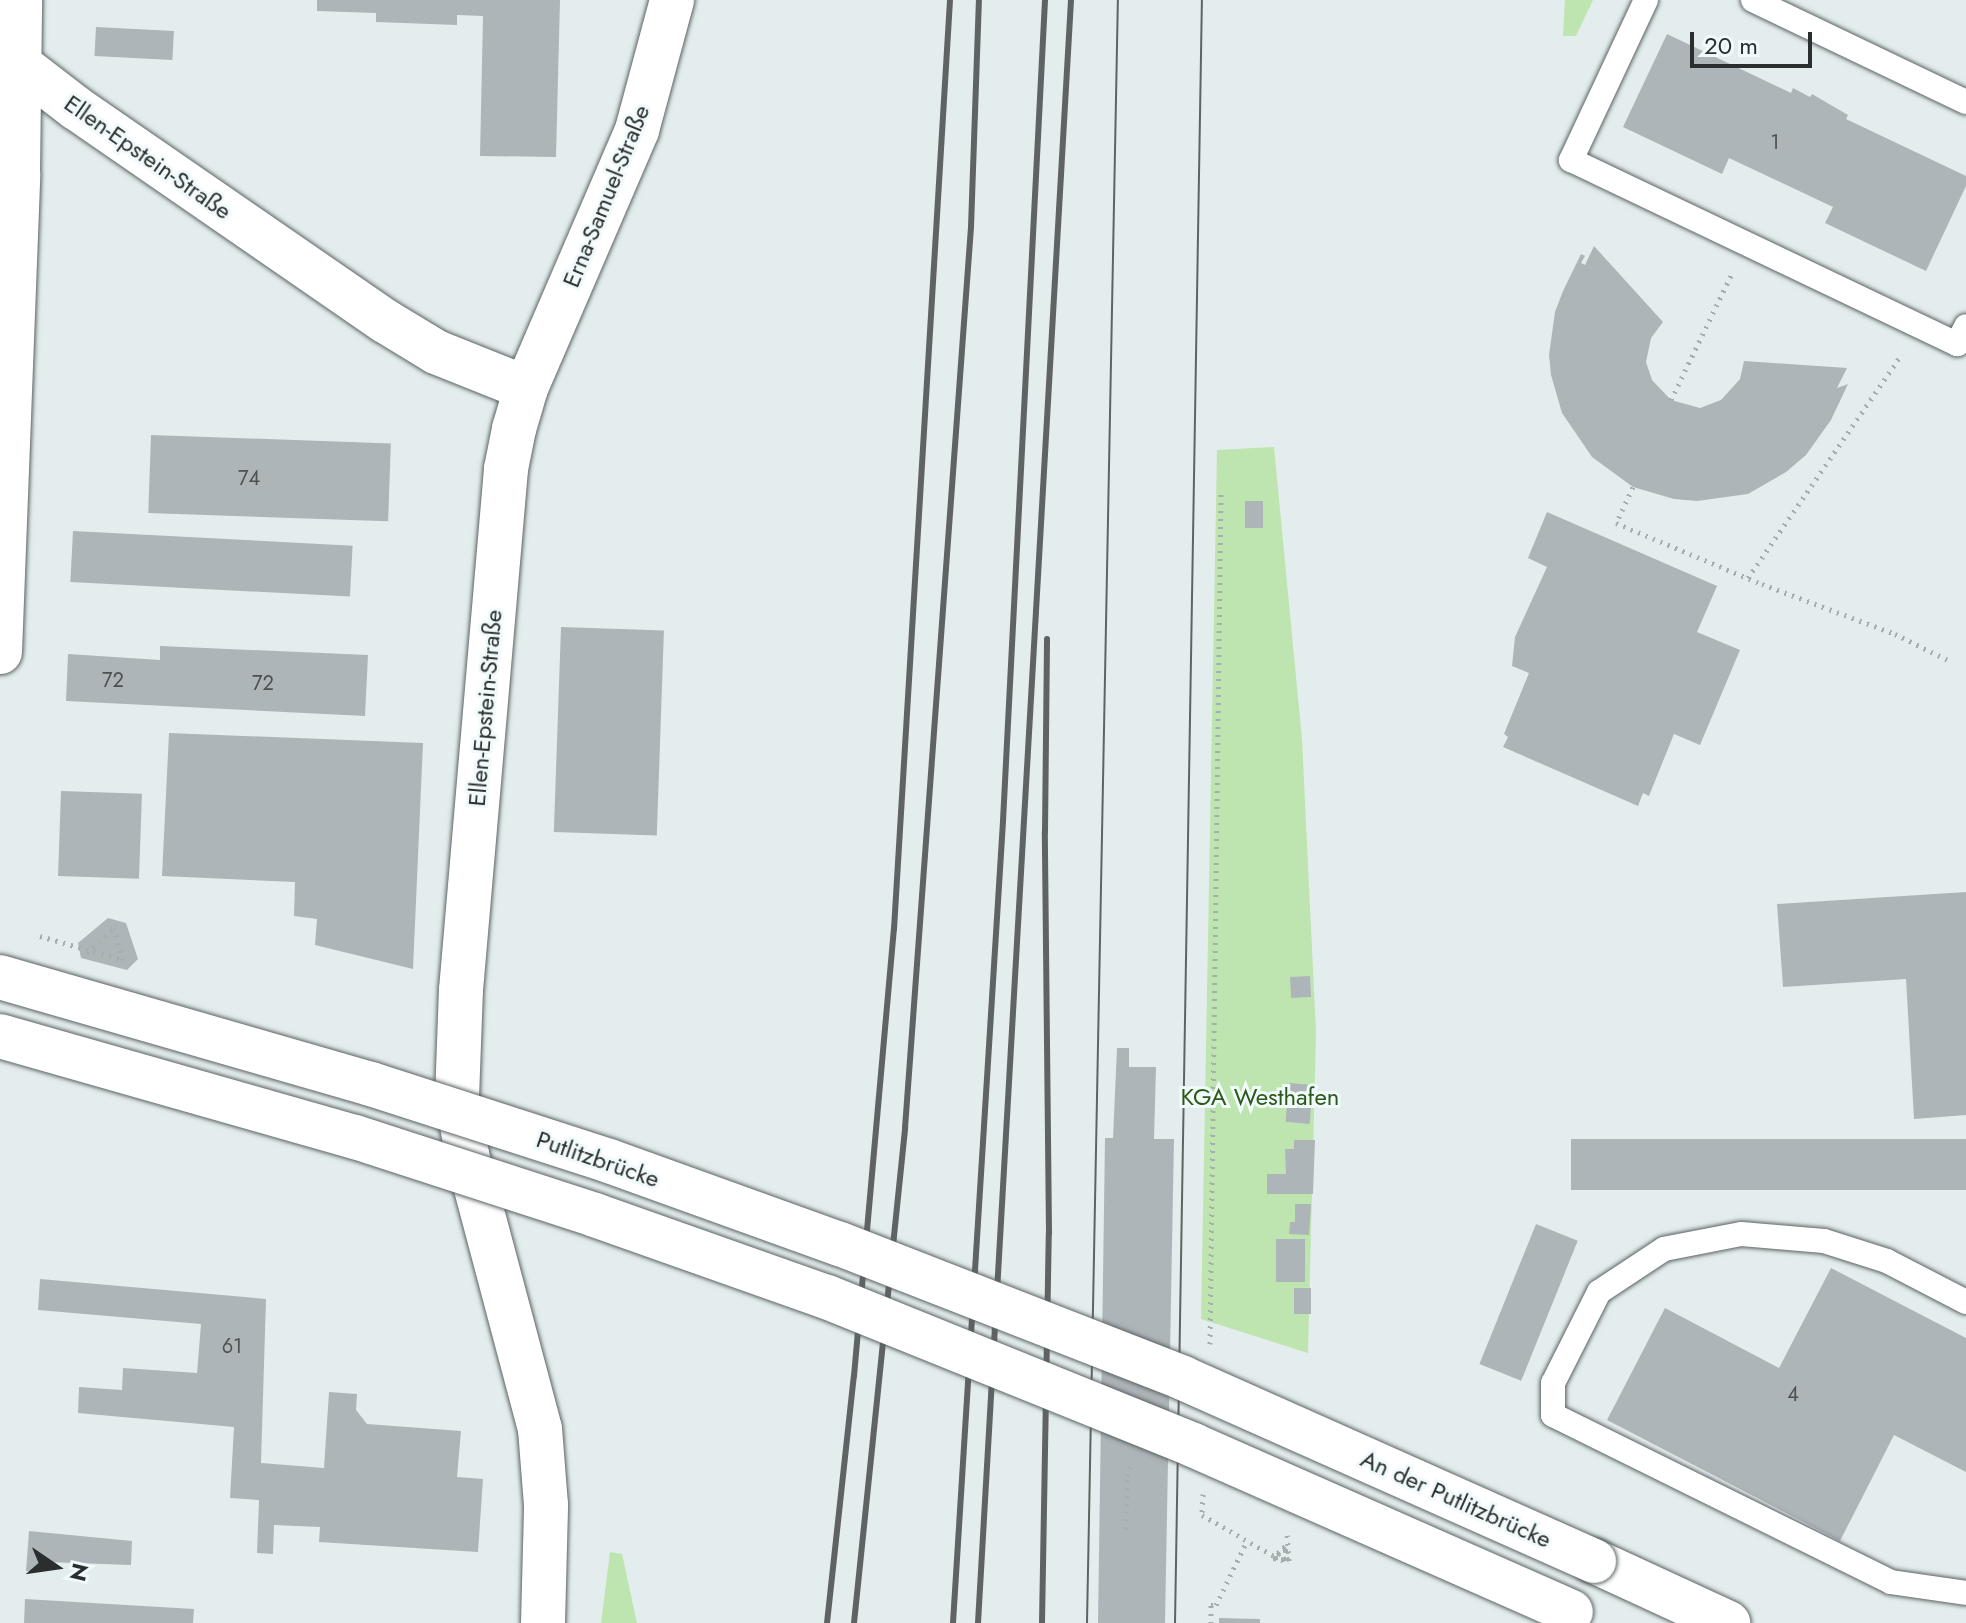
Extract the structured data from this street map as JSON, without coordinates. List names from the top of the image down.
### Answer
{
  "streets": {
    "main road": [
      "Ellen-Epstein-Straße",
      "Erna-Samuel-Straße",
      "Putlitzbrücke",
      "An der Putlitzbrücke"
    ]
  },
  "crossings": [
    ["Ellen-Epstein-Straße", "Erna-Samuel-Straße"],
    ["Putlitzbrücke", "An der Putlitzbrücke"]
  ],
  "parks": ["KGA Westhafen"],
  "house_numbers": [
    "1",
    "74",
    "72",
    "72",
    "61",
    "4"
  ],
  "scale_bar": "20 m",
  "north": "right"
}
